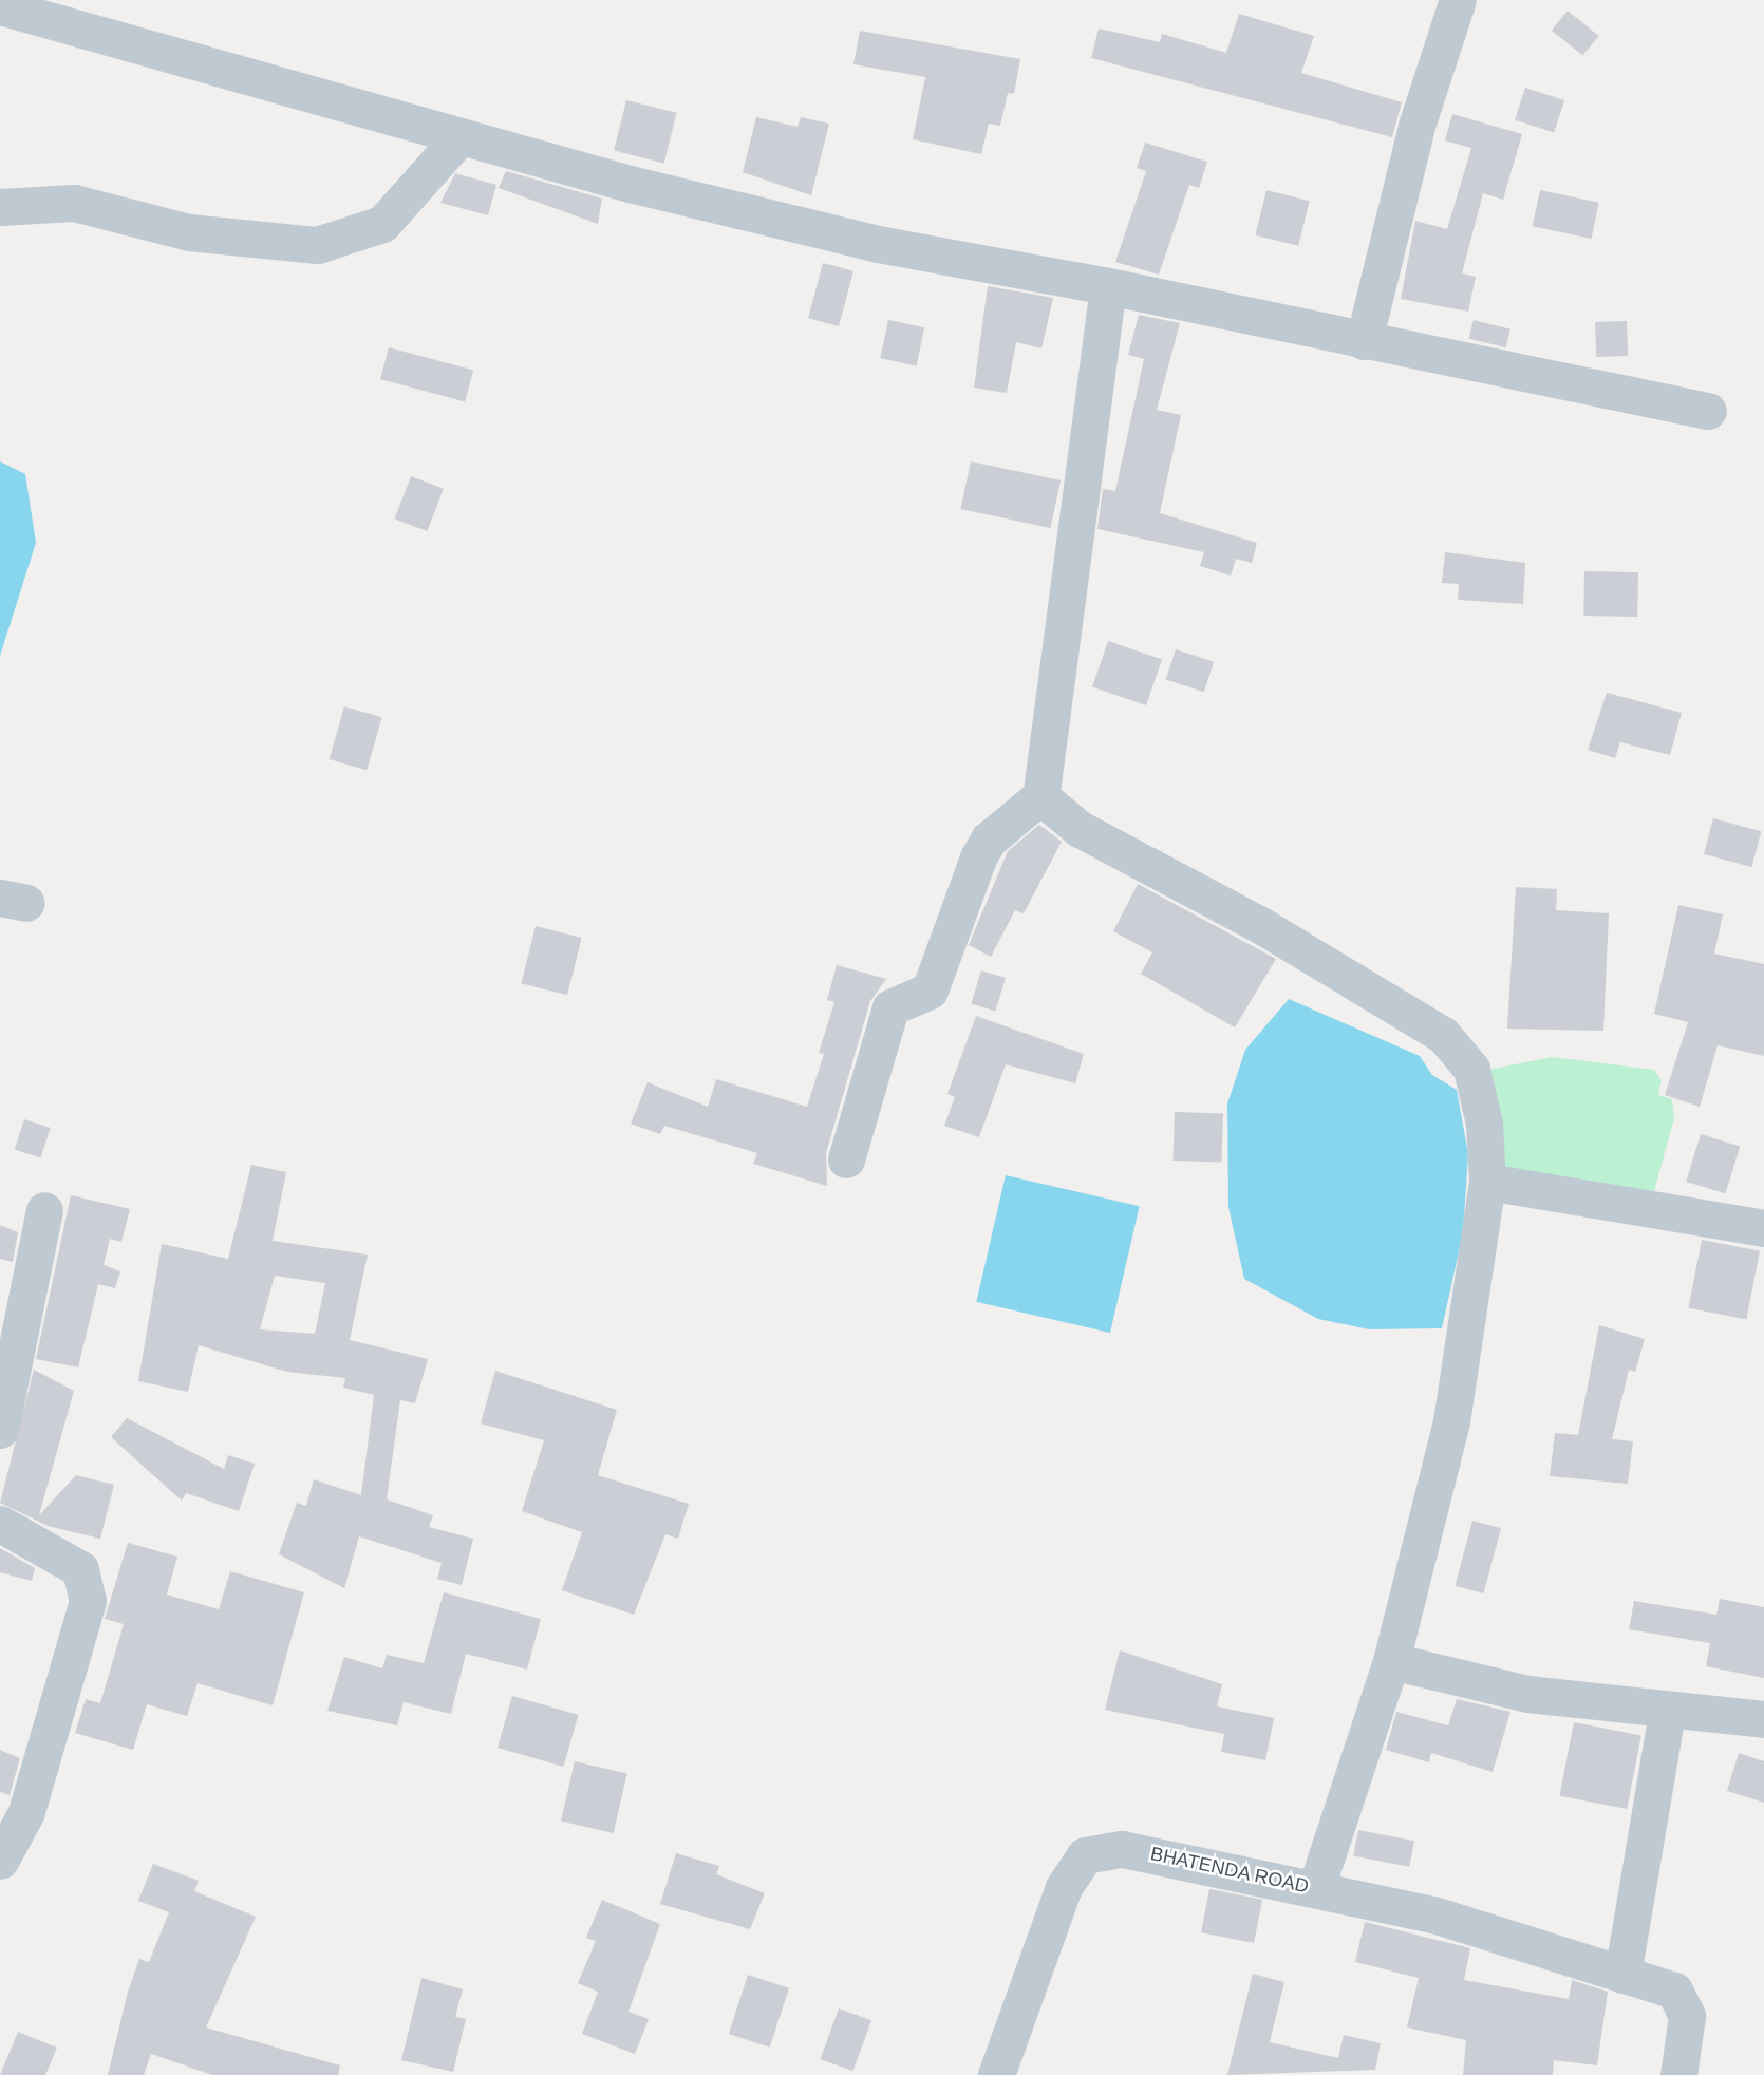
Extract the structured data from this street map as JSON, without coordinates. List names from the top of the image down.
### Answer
{
  "streets": {
    "street": ["BHATENDA ROAD"]
  }
}
